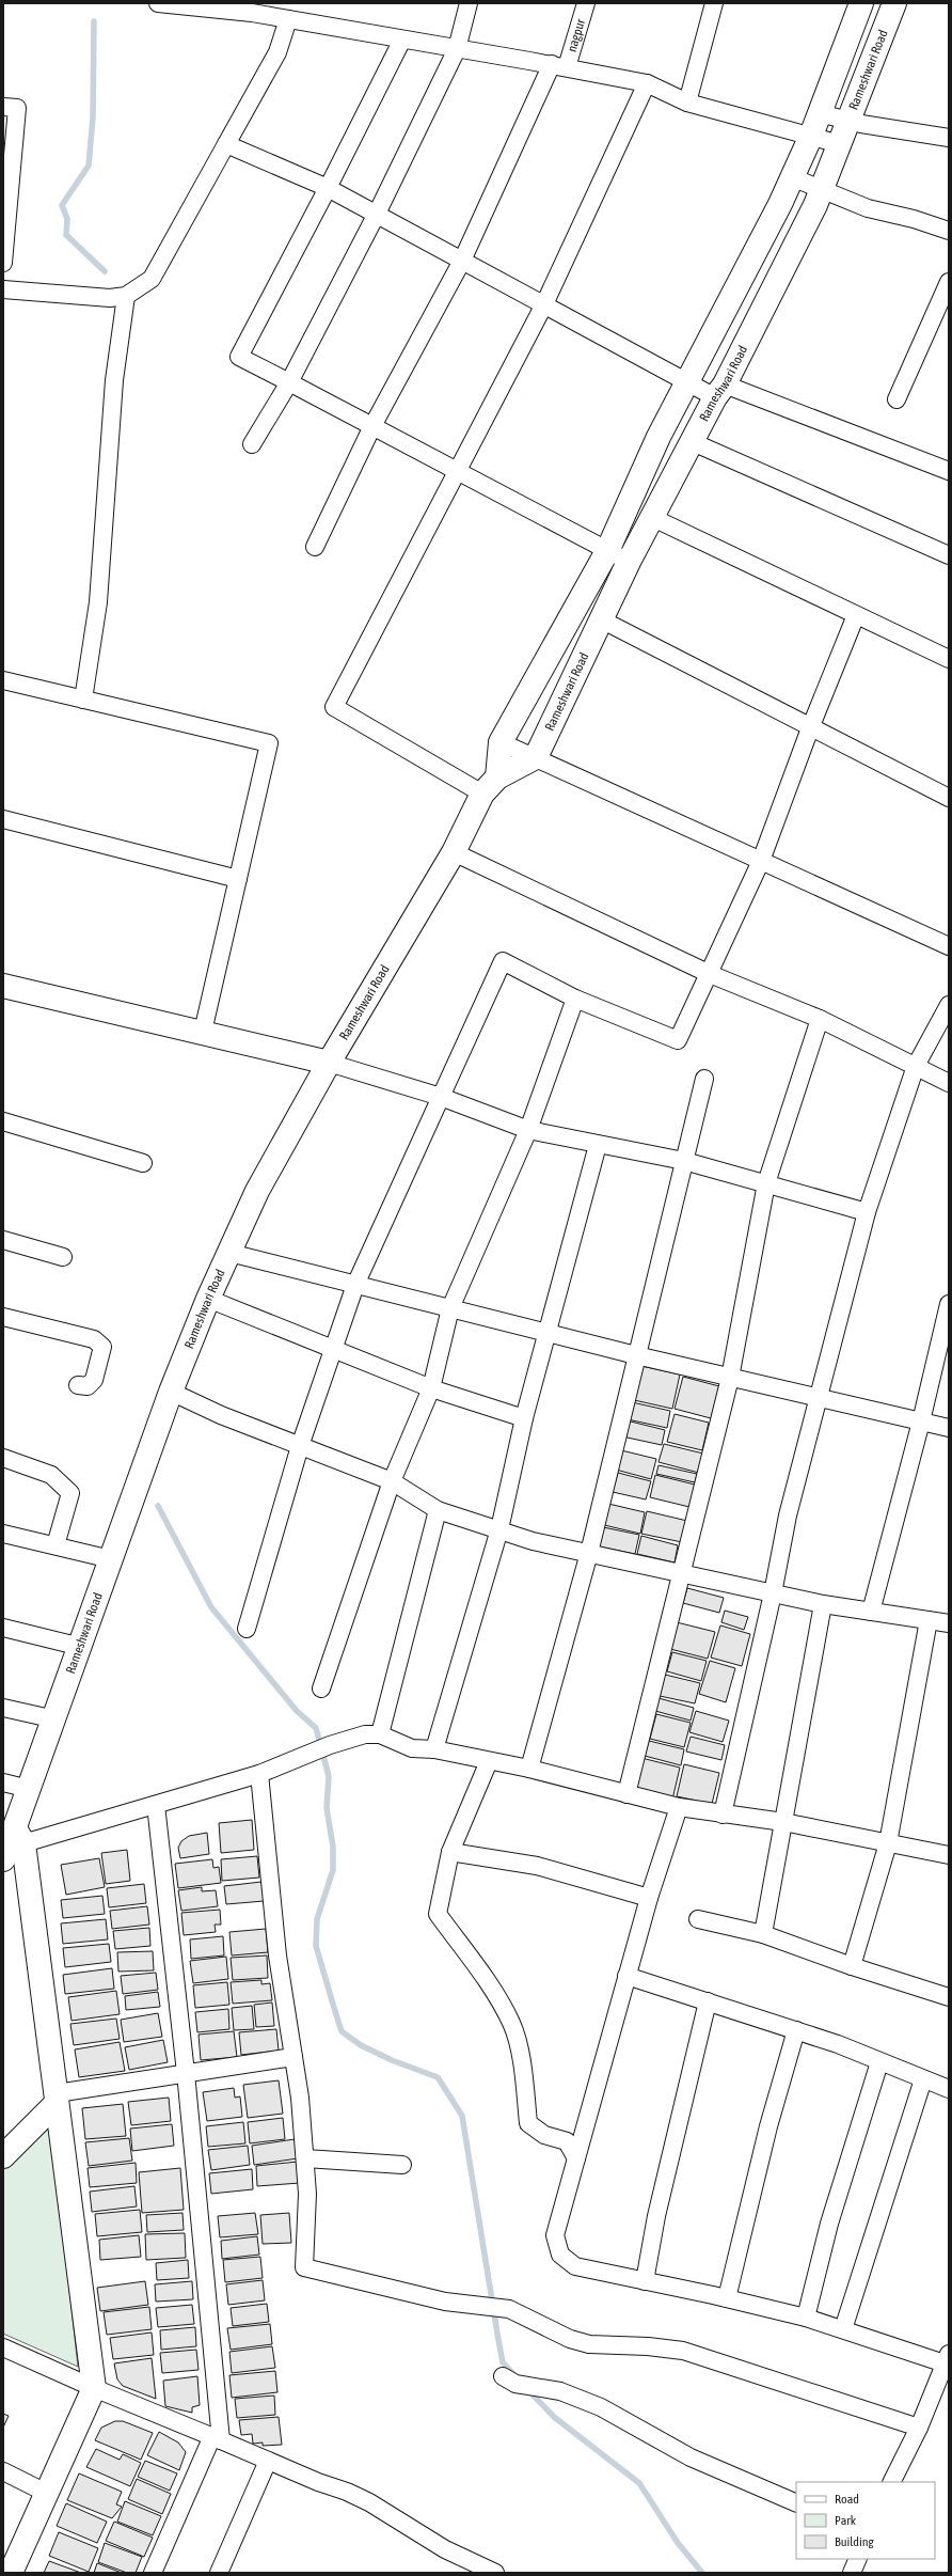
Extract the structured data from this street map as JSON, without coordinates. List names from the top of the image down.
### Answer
{
  "streets": {
    "main road": ["Rameshwari Road"],
    "street": ["nagpur"]
  },
  "legend": ["Road", "Park", "Building"]
}
